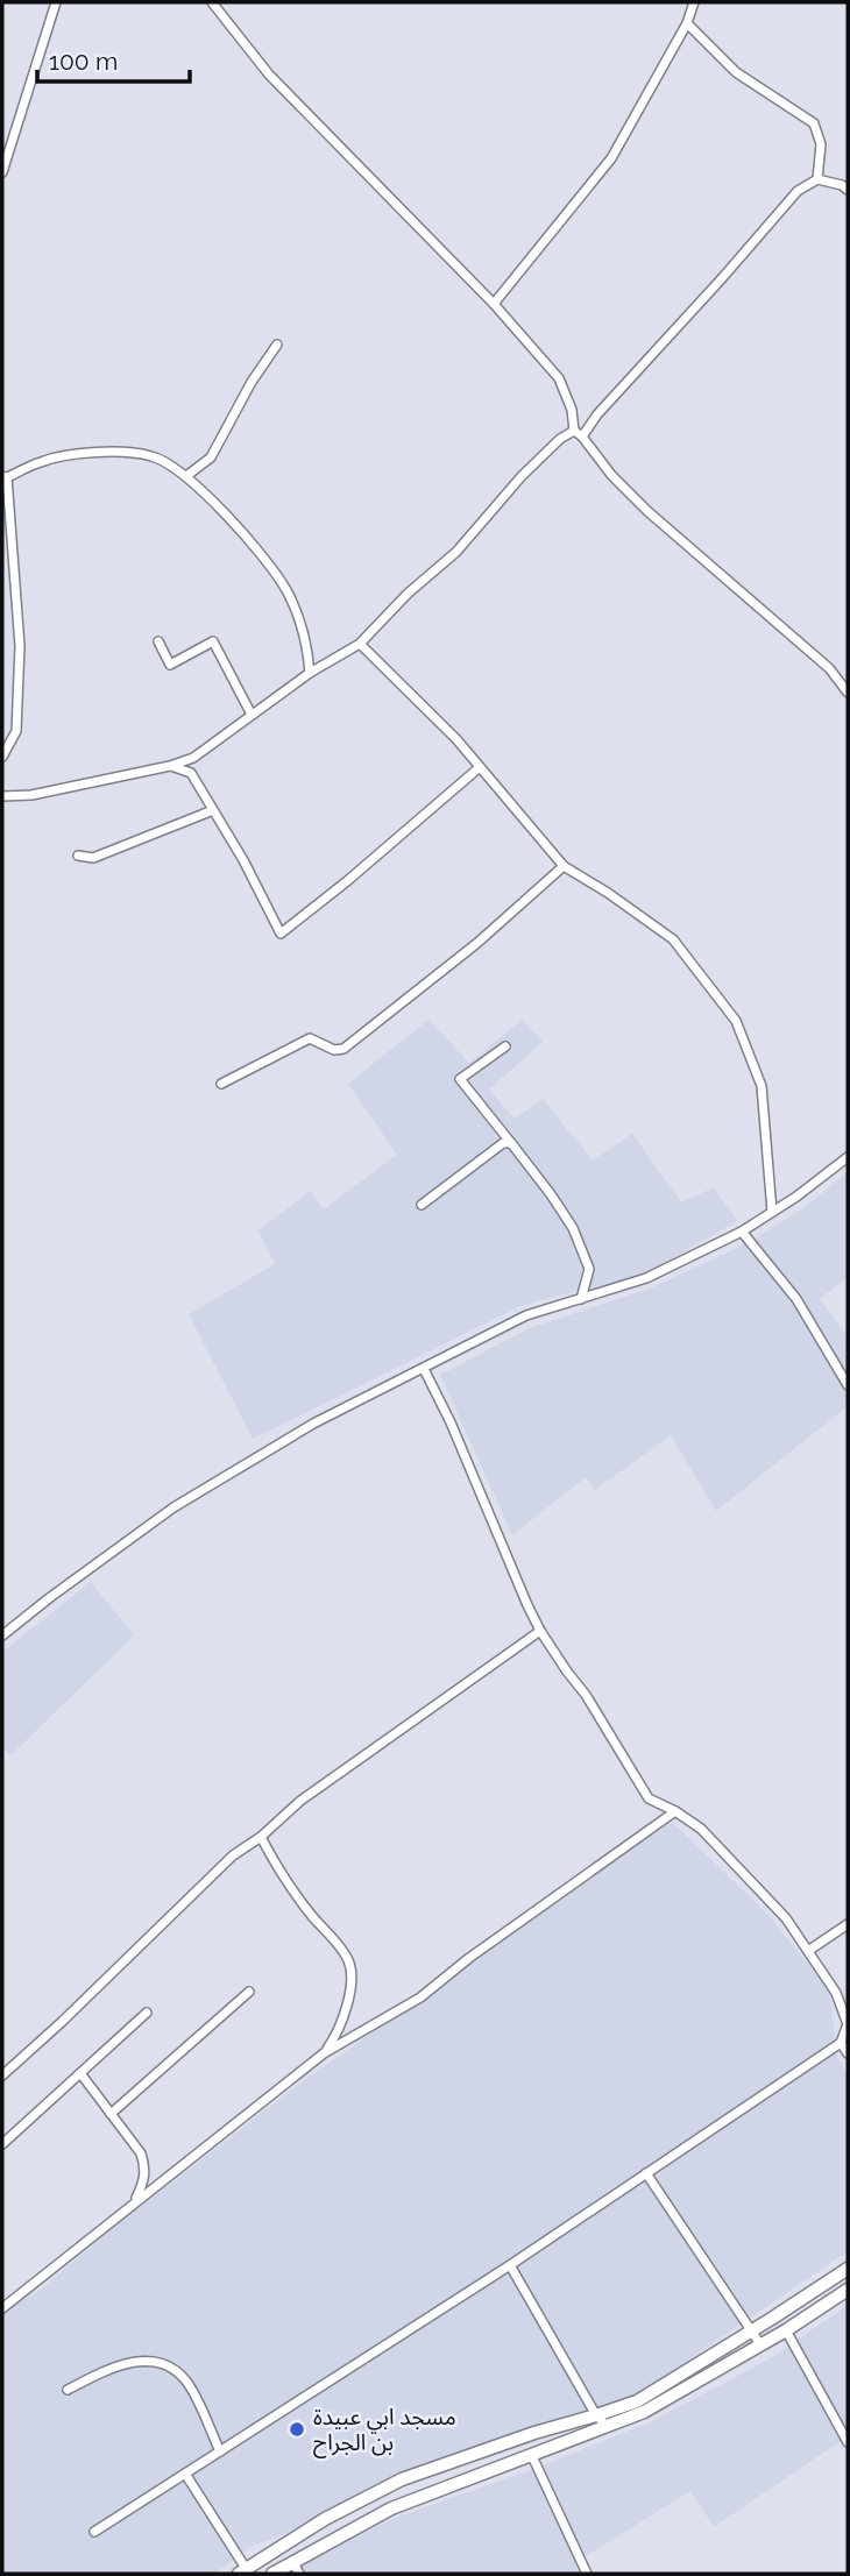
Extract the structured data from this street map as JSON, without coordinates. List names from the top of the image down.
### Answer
{
  "places": ["مسجد ابي عبيدة بن الجراح"],
  "scale_bar": "100 m"
}
